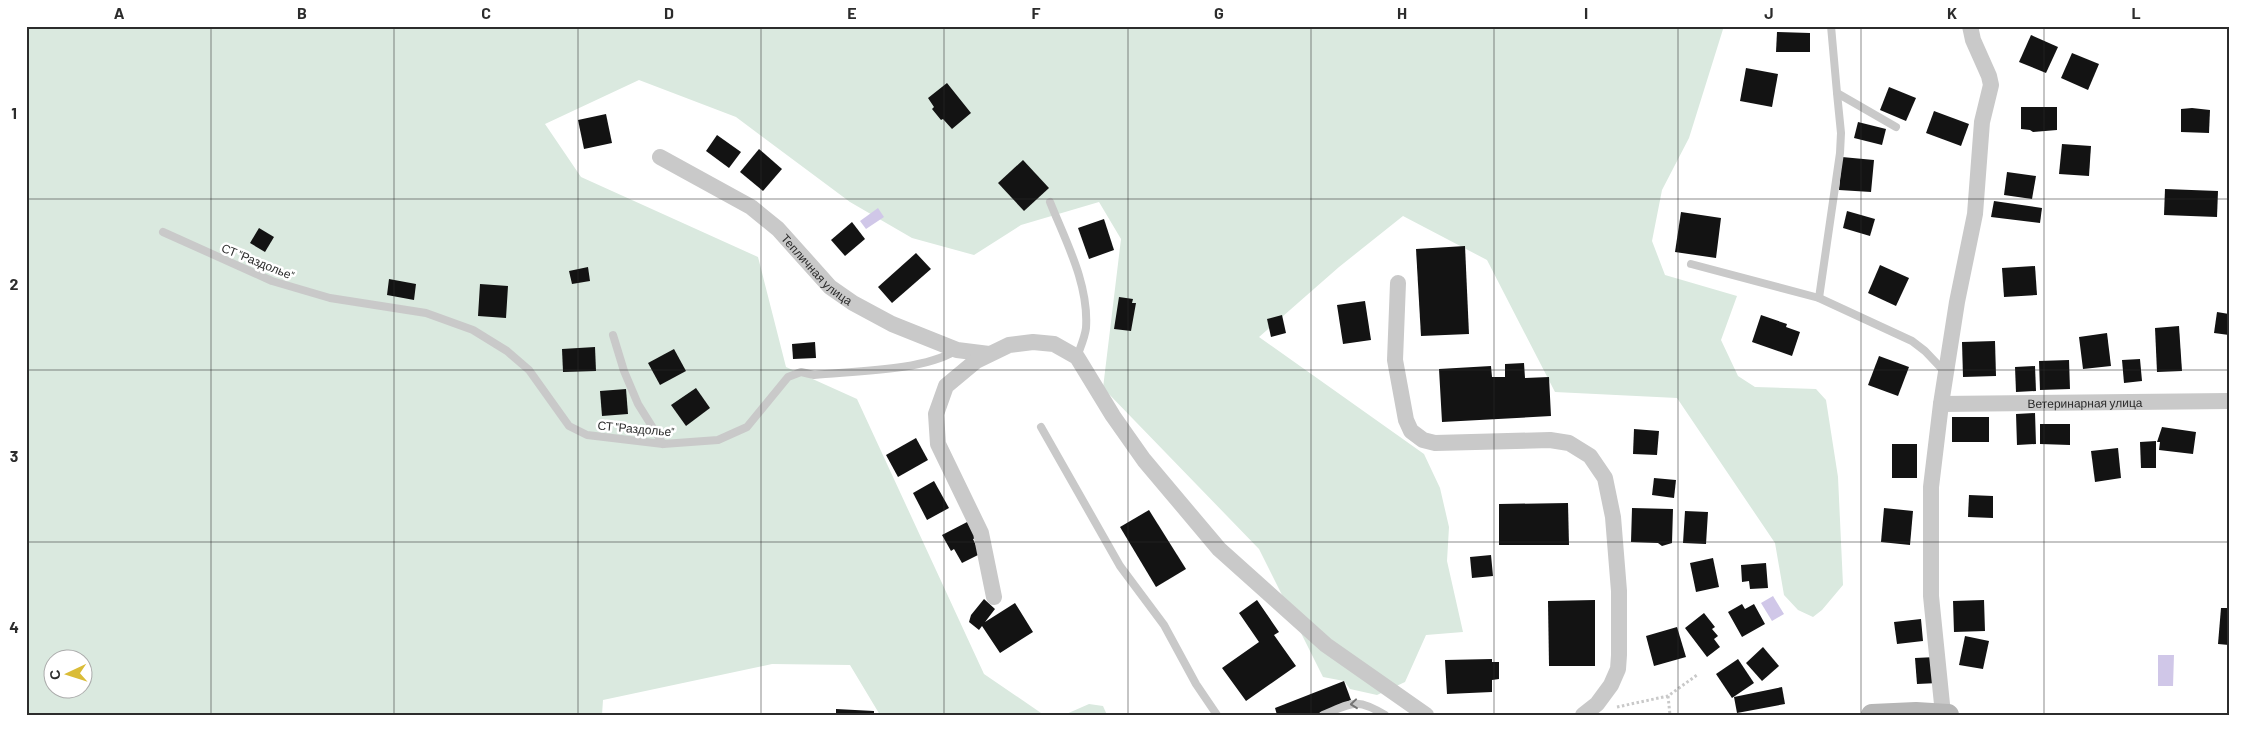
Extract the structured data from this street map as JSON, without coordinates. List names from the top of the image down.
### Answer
{
  "streets": {
    "street": ["Тепличная улица", "Ветеринарная улица"],
    "lane": ["СТ \"Раздолье\""]
  },
  "crossings": [
    ["СТ \"Раздолье\"", "Тепличная улица"]
  ],
  "north": "left",
  "grid": {
    "columns": [
      "A",
      "B",
      "C",
      "D",
      "E",
      "F",
      "G",
      "H",
      "I",
      "J",
      "K",
      "L"
    ],
    "rows": [
      "1",
      "2",
      "3",
      "4"
    ]
  }
}
